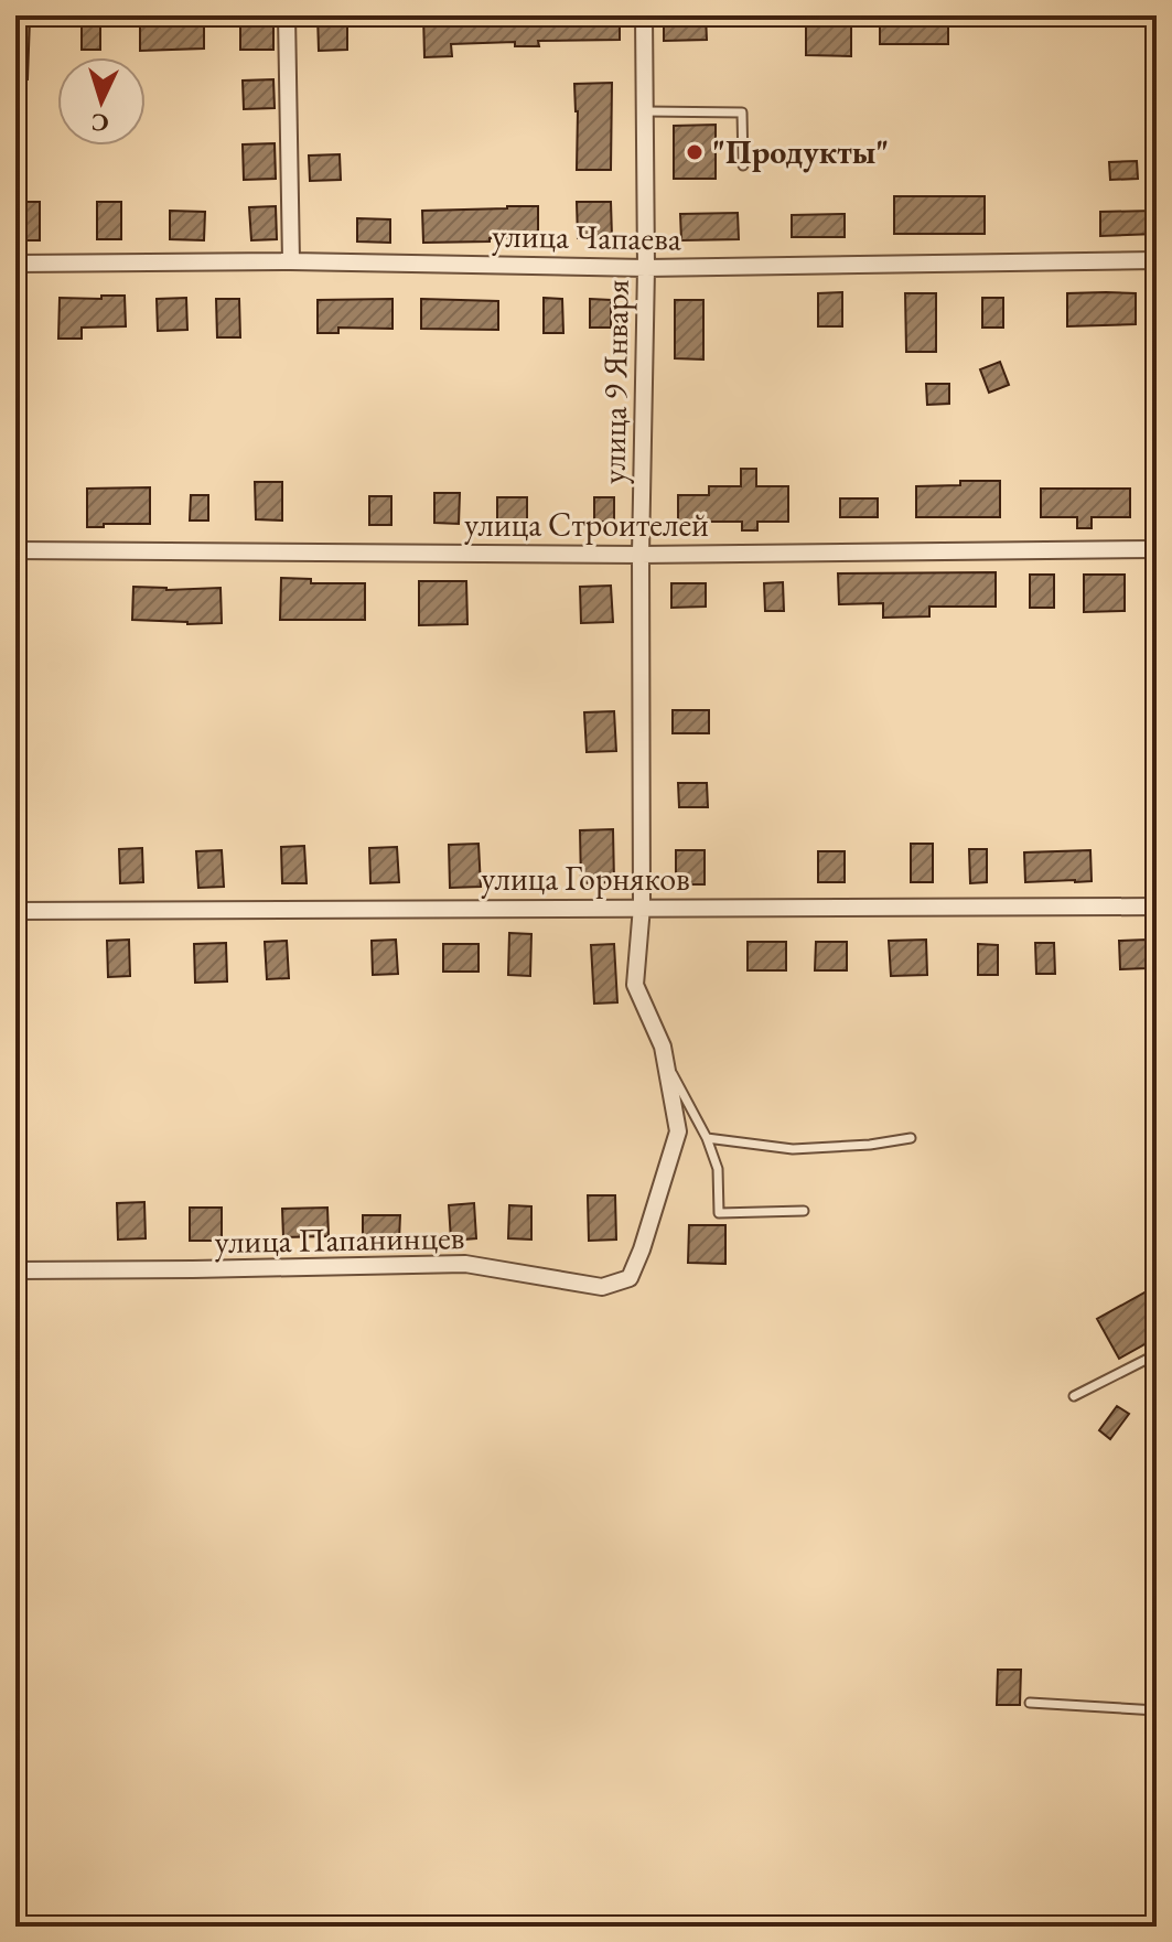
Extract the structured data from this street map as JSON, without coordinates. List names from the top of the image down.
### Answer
{
  "streets": {
    "street": [
      "улица Чапаева",
      "улица 9 Января",
      "улица Строителей",
      "улица Горняков",
      "улица Папанинцев"
    ]
  },
  "crossings": [
    ["улица Чапаева", "улица 9 Января"],
    ["улица 9 Января", "улица Строителей"],
    ["улица 9 Января", "улица Горняков"],
    ["улица 9 Января", "улица Папанинцев"]
  ],
  "places": ["\"Продукты\""],
  "north": "bottom"
}
